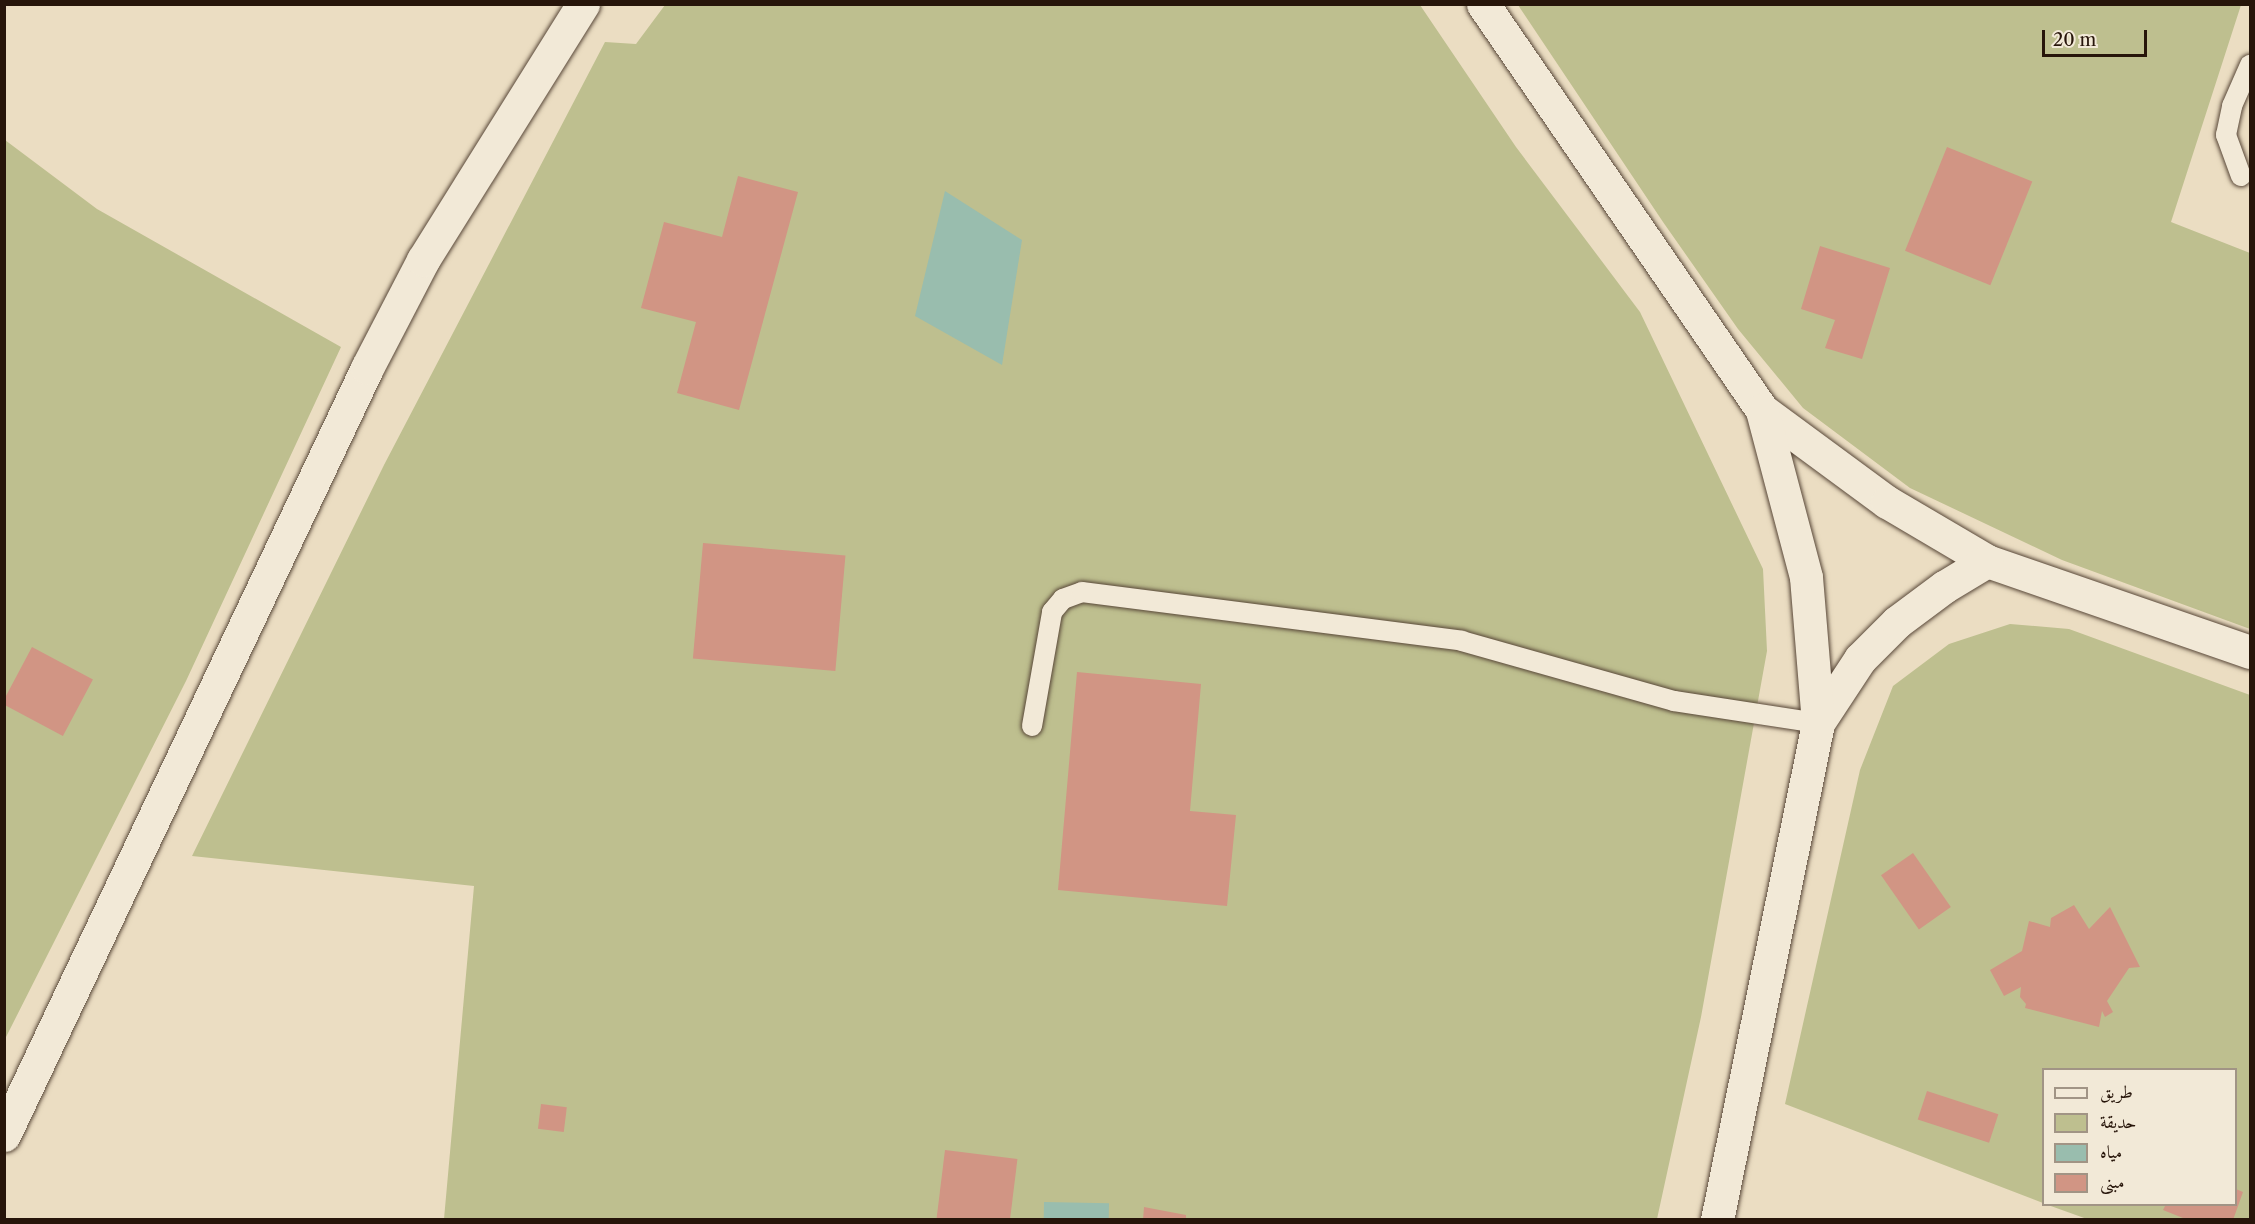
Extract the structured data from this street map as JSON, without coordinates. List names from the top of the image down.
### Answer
{
  "legend": [
    "طريق",
    "حديقة",
    "مياه",
    "مبنى"
  ],
  "scale_bar": "20 m"
}
